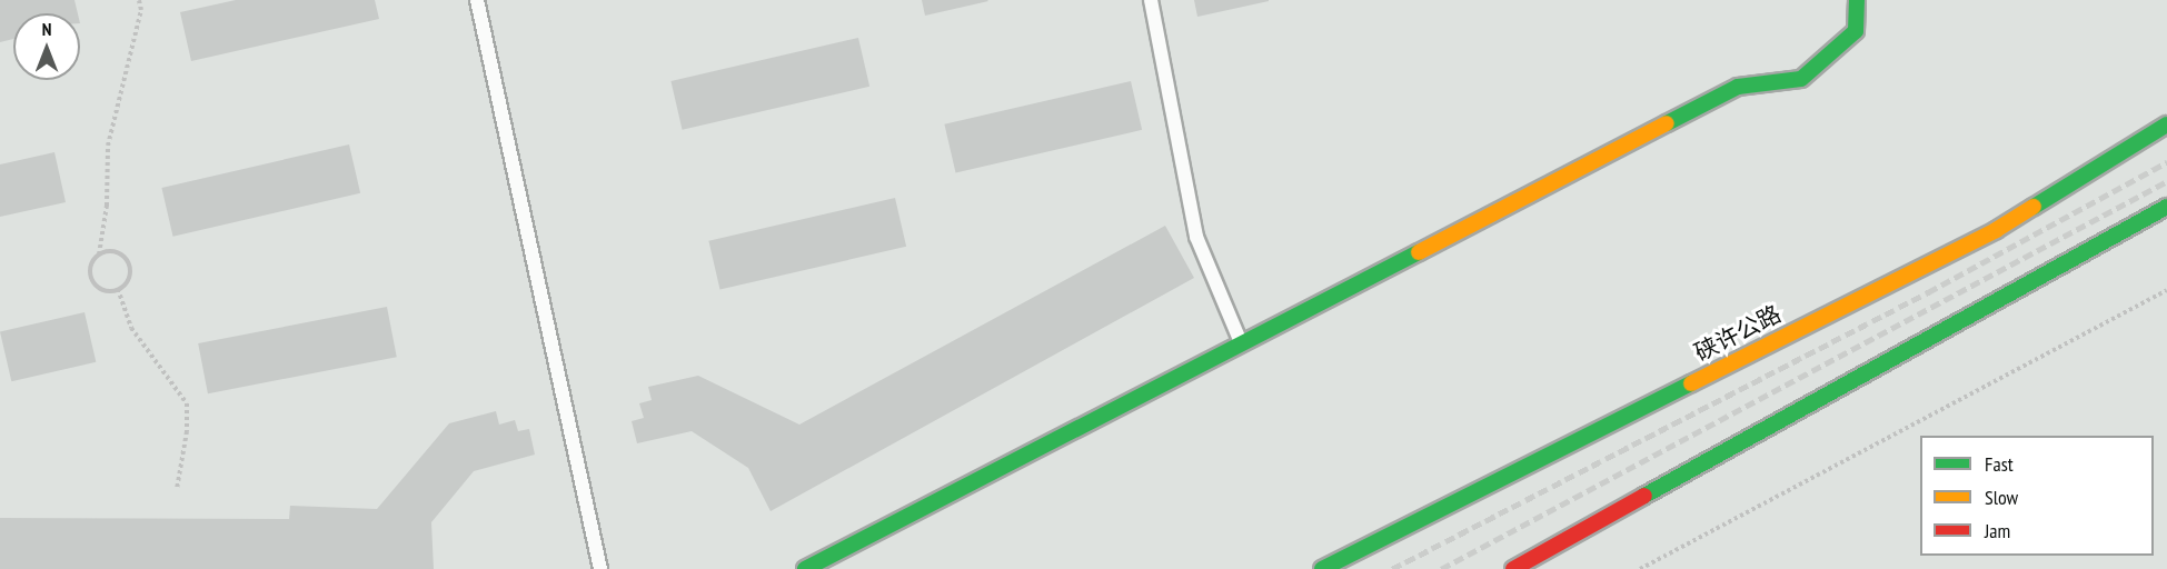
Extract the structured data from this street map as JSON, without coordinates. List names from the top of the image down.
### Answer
{
  "streets": {
    "main road": ["硖许公路"]
  },
  "legend": ["Fast", "Slow", "Jam"],
  "north": "top"
}
